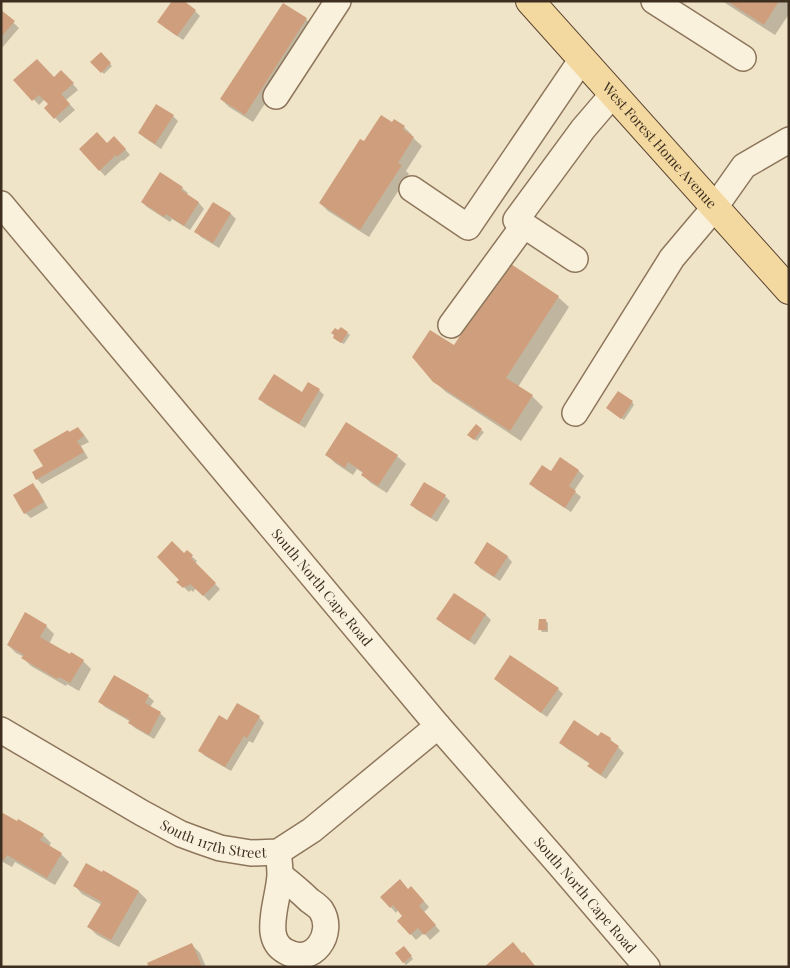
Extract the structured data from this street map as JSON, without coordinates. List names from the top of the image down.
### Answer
{
  "streets": {
    "main road": ["West Forest Home Avenue"],
    "street": ["South North Cape Road", "South 117th Street"]
  },
  "crossings": [
    ["South North Cape Road", "South 117th Street"]
  ]
}
